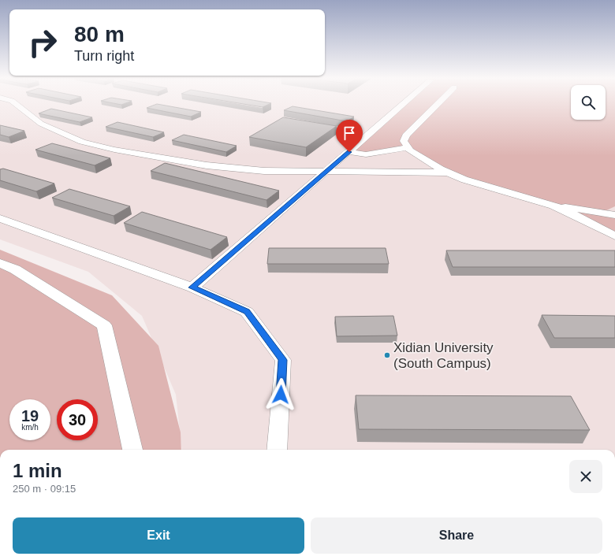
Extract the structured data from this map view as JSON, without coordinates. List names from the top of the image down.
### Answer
{
  "places": ["Xidian University (South Campus)"],
  "page": {
    "turn": ["80 m", "Turn right"],
    "speed": "19 km/h",
    "limit": "30",
    "heading": ["1 min", "250 m · 09:15"],
    "buttons": ["Exit", "Share"]
  }
}
